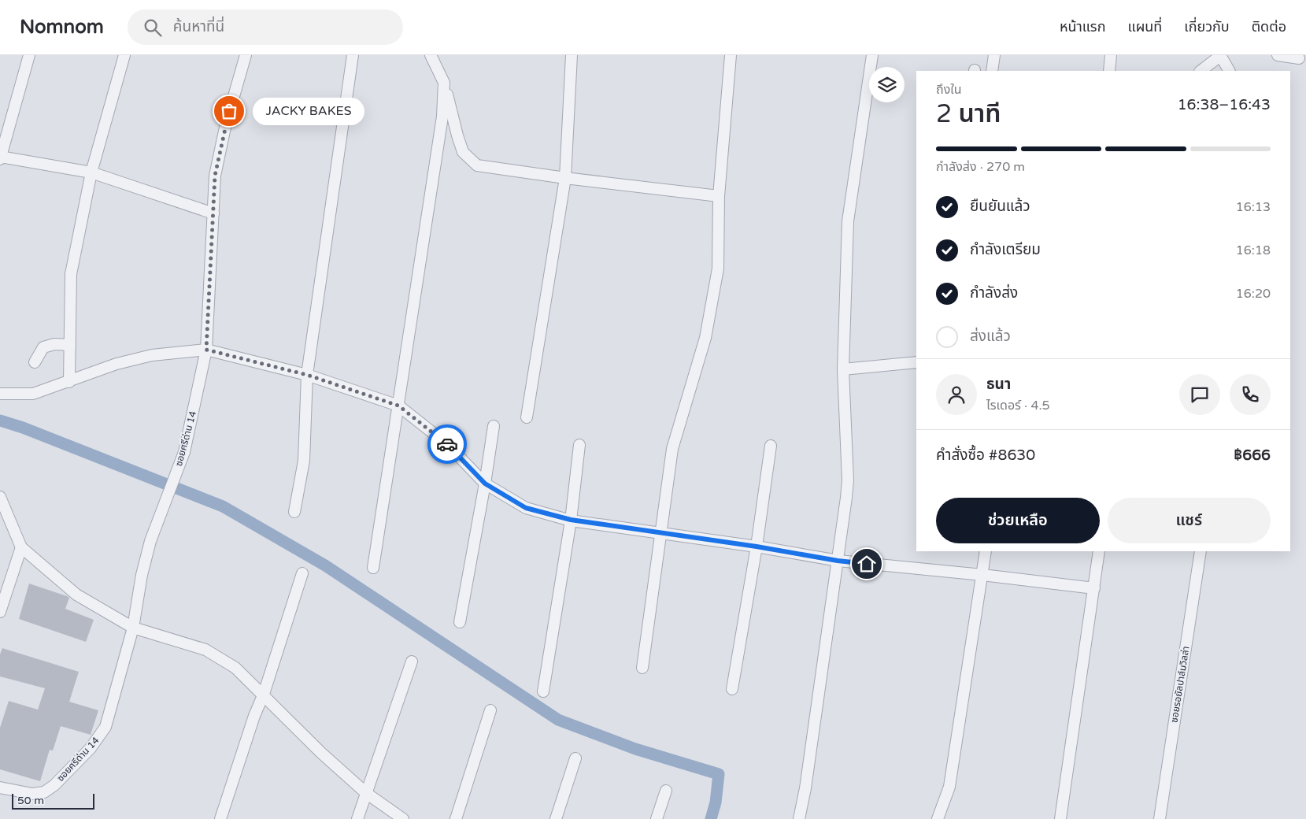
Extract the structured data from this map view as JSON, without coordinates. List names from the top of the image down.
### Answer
{
  "streets": {
    "street": ["ซอยศรีด่าน 14", "ซอยรอยัลปาล์มวิลล่า"]
  },
  "places": ["JACKY BAKES"],
  "scale_bar": "50 m",
  "page": {
    "header": "Nomnom",
    "search": "ค้นหาที่นี่",
    "nav": [
      "หน้าแรก",
      "แผนที่",
      "เกี่ยวกับ",
      "ติดต่อ"
    ],
    "heading": ["2 นาที", "ถึงใน", "16:38–16:43"],
    "panel": [
      "ธนา",
      "ไรเดอร์ · 4.5",
      "คำสั่งซื้อ #8630",
      "฿666"
    ],
    "bubble": "JACKY BAKES",
    "bar": "กำลังส่ง · 270 m",
    "list": [
      ["ยืนยันแล้ว", "16:13"],
      ["กำลังเตรียม", "16:18"],
      ["กำลังส่ง", "16:20"],
      "ส่งแล้ว"
    ],
    "buttons": ["ช่วยเหลือ", "แชร์"],
    "scale": "50 m"
  }
}
